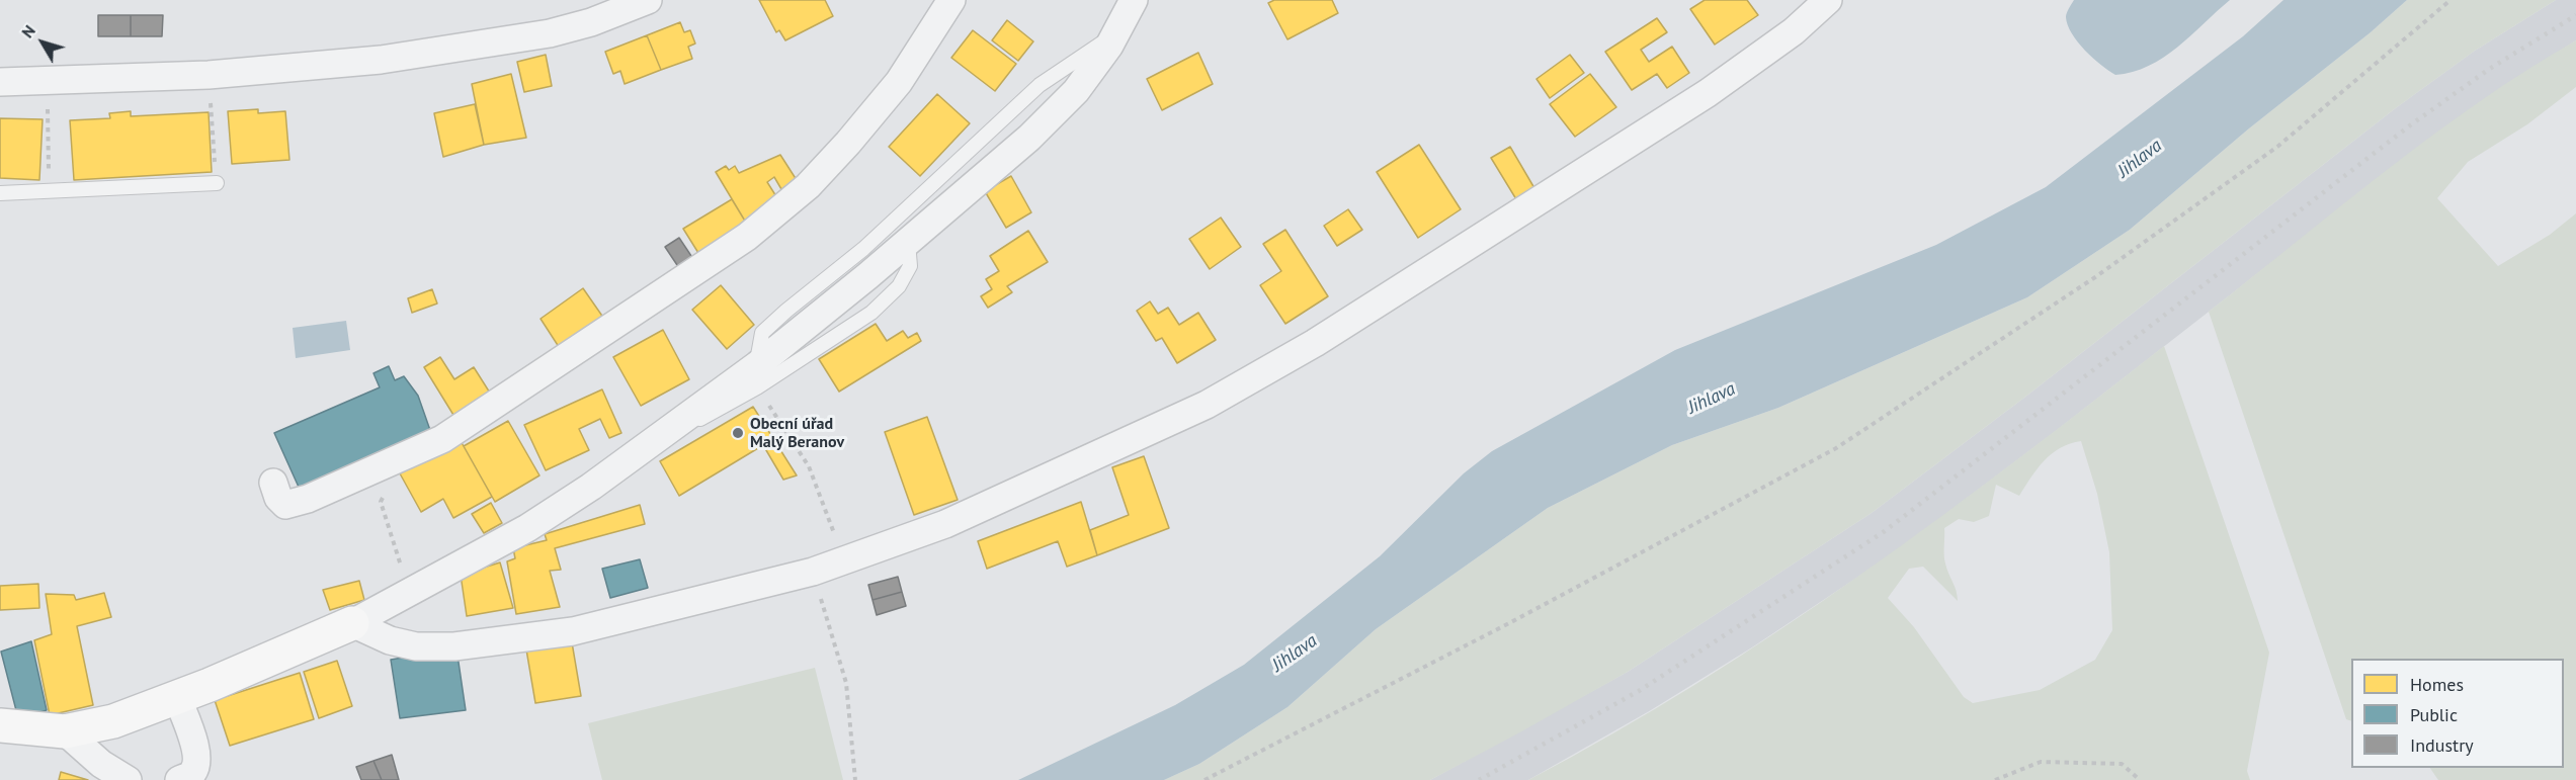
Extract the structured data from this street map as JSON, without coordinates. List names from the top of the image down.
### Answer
{
  "water": ["Jihlava"],
  "places": ["Obecní úřad Malý Beranov"],
  "legend": ["Homes", "Public", "Industry"],
  "north": "top left"
}
